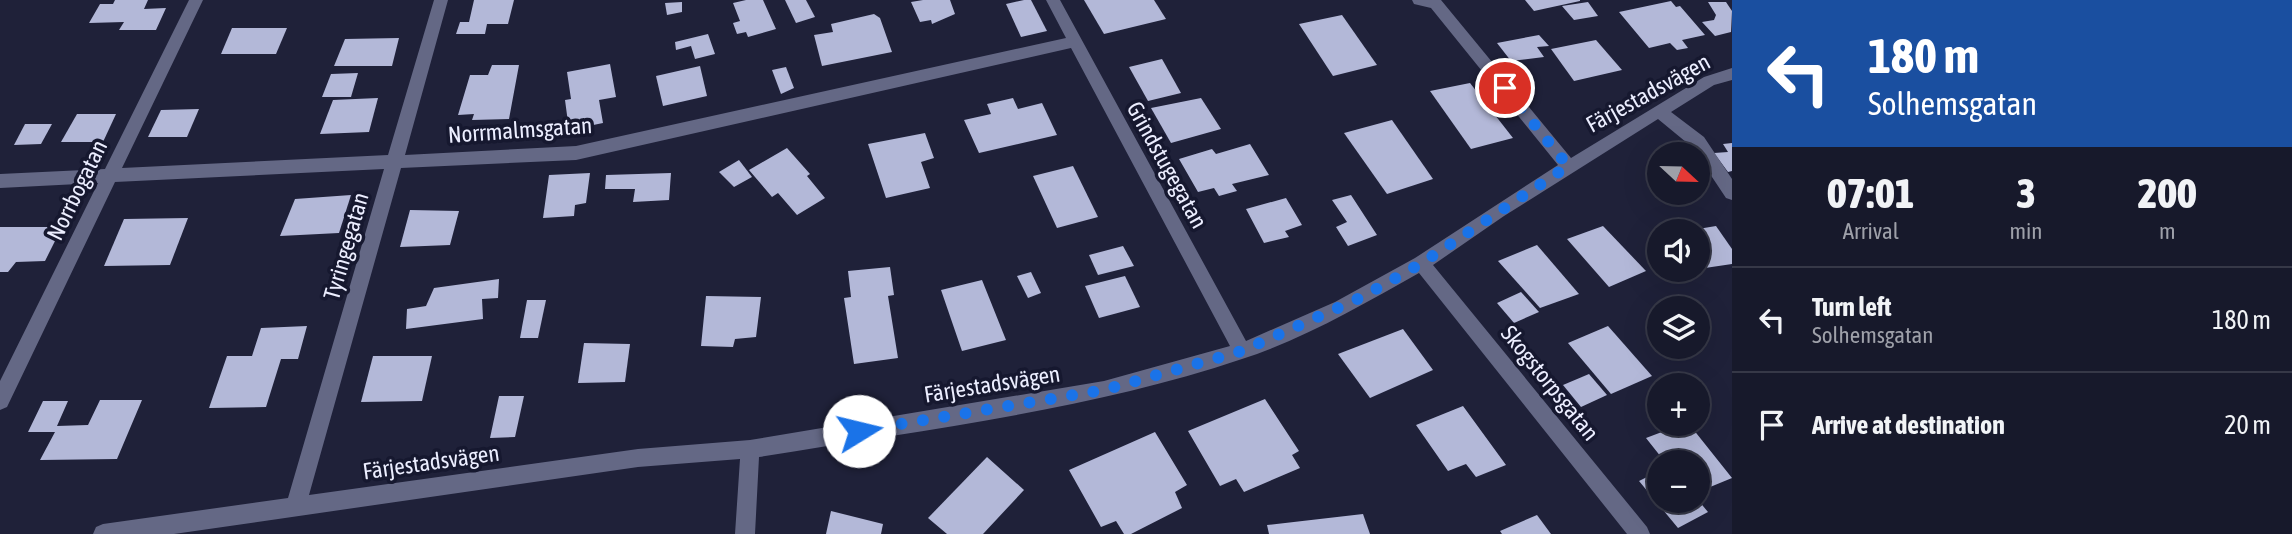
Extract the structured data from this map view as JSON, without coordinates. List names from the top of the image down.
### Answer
{
  "streets": {
    "street": [
      "Färjestadsvägen",
      "Norrmalmsgatan",
      "Grindstugegatan",
      "Norrbogatan",
      "Tyringegatan",
      "Skogstorpsgatan"
    ]
  },
  "crossings": [
    ["Färjestadsvägen", "Grindstugegatan"],
    ["Färjestadsvägen", "Tyringegatan"],
    ["Färjestadsvägen", "Skogstorpsgatan"],
    ["Norrmalmsgatan", "Grindstugegatan"],
    ["Norrmalmsgatan", "Norrbogatan"],
    ["Norrmalmsgatan", "Tyringegatan"]
  ],
  "north": "right",
  "page": {
    "turn": ["180 m", "Solhemsgatan"],
    "map_buttons": ["+", "−"],
    "eta": [
      "07:01",
      "Arrival",
      "3",
      "min",
      "200",
      "m"
    ],
    "list": [
      {
        "name": "Turn left",
        "note": "Solhemsgatan",
        "value": "180 m"
      },
      {
        "name": "Arrive at destination",
        "value": "20 m"
      }
    ]
  }
}
